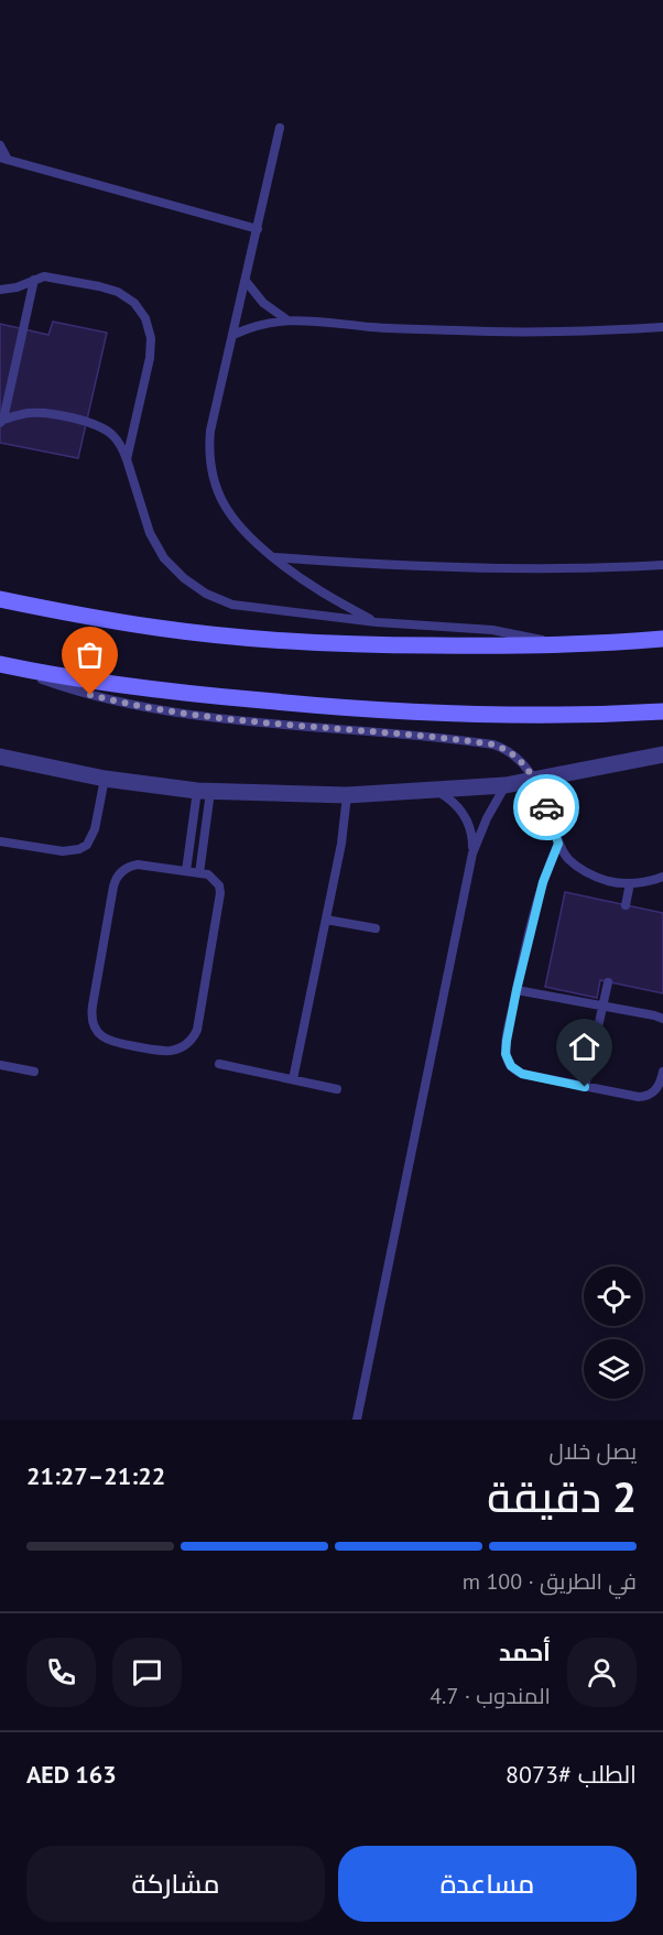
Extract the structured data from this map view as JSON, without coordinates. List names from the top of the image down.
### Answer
{
  "page": {
    "heading": ["2 دقيقة", "يصل خلال", "21:22–21:27"],
    "panel": [
      "أحمد",
      "المندوب · 4.7",
      "الطلب #8073",
      "AED 163"
    ],
    "bar": "في الطريق · 100 m",
    "buttons": ["مساعدة", "مشاركة"]
  }
}
